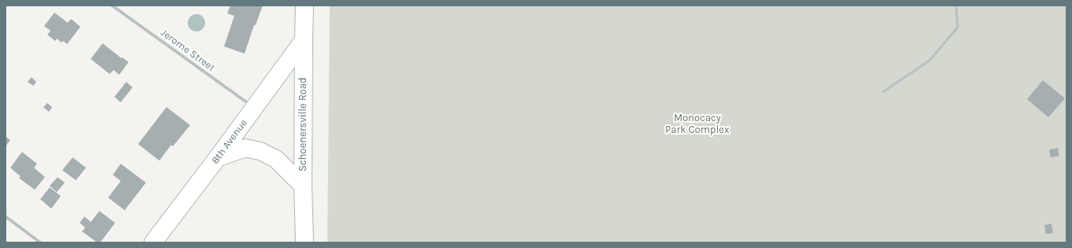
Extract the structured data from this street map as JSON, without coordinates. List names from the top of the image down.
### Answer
{
  "streets": {
    "main road": ["Schoenersville Road", "8th Avenue"],
    "street": ["Jerome Street"]
  },
  "crossings": [
    ["Jerome Street", "8th Avenue"],
    ["Schoenersville Road", "8th Avenue"]
  ],
  "parks": ["Monocacy Park Complex"]
}
